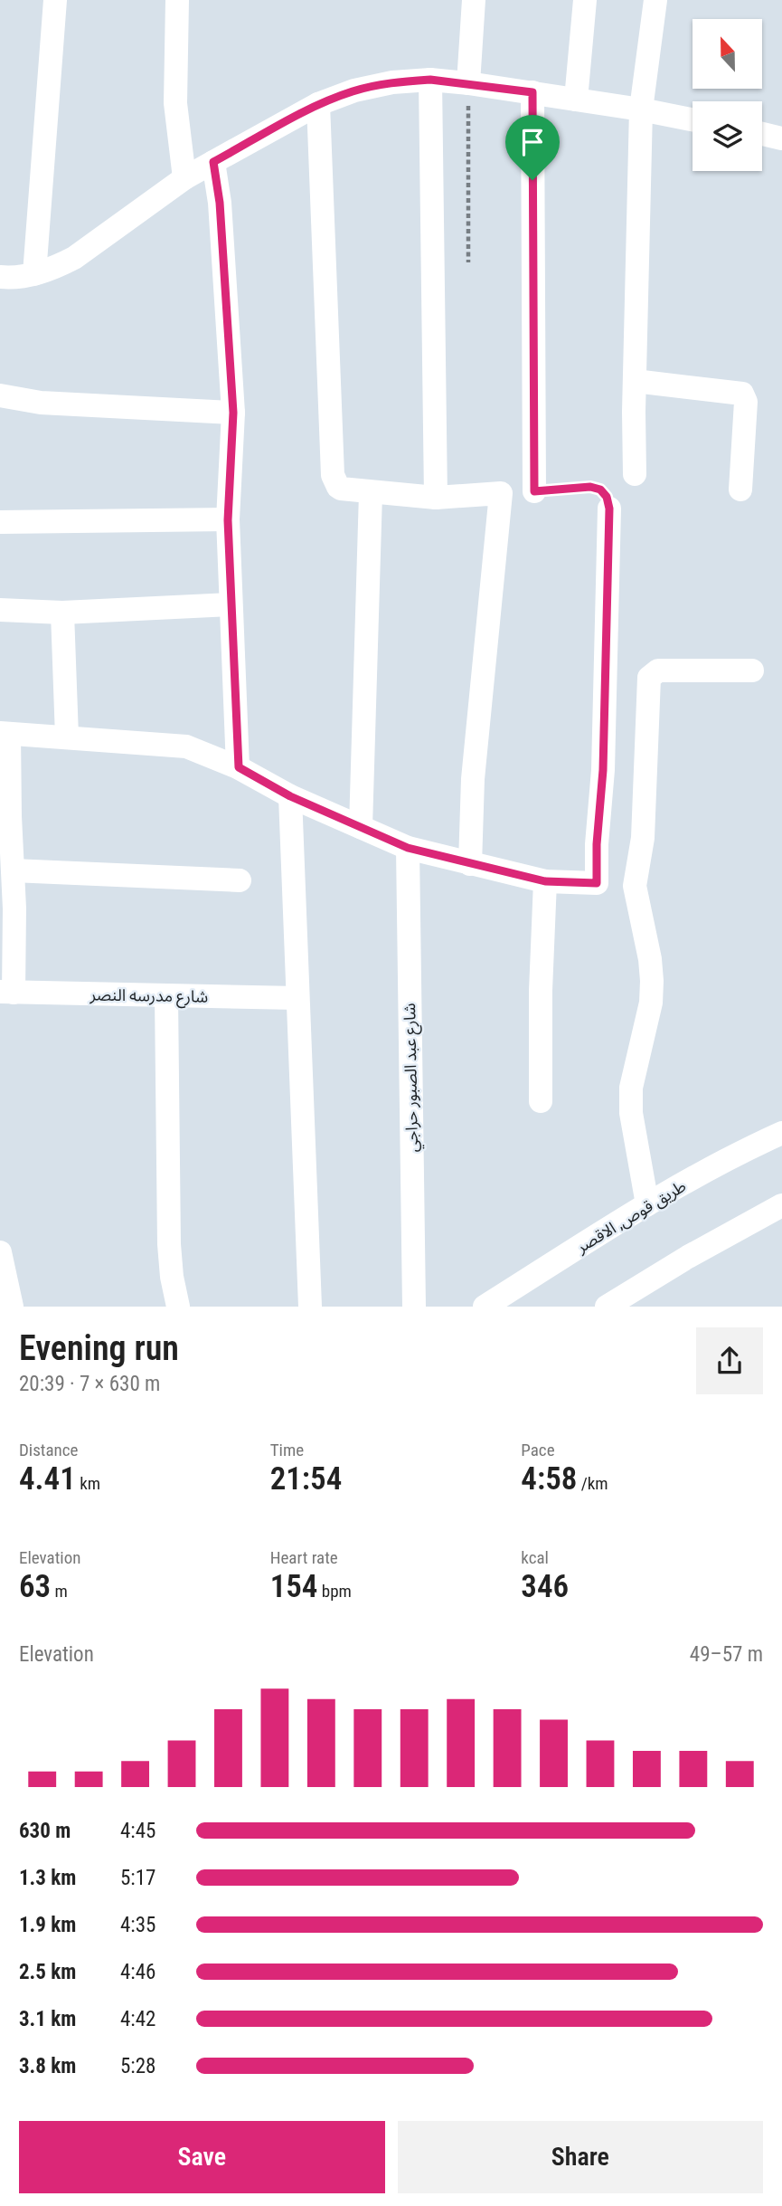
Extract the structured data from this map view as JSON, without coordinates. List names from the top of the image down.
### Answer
{
  "streets": {
    "street": ["شارع مدرسه النصر", "شارع عبد الصبور حراجي", "طريق قوص, الاقصر"]
  },
  "north": "top",
  "page": {
    "heading": ["Evening run", "20:39 · 7 × 630 m"],
    "stats": [
      ["Distance", "4.41 km"],
      ["Time", "21:54"],
      ["Pace", "4:58 /km"],
      ["Elevation", "63 m"],
      ["Heart rate", "154 bpm"],
      ["kcal", "346"]
    ],
    "chart": ["Elevation", "49–57 m"],
    "list": [
      {
        "name": "630 m",
        "note": "4:45"
      },
      {
        "name": "1.3 km",
        "note": "5:17"
      },
      {
        "name": "1.9 km",
        "note": "4:35"
      },
      {
        "name": "2.5 km",
        "note": "4:46"
      },
      {
        "name": "3.1 km",
        "note": "4:42"
      },
      {
        "name": "3.8 km",
        "note": "5:28"
      }
    ],
    "buttons": ["Save", "Share"]
  }
}
